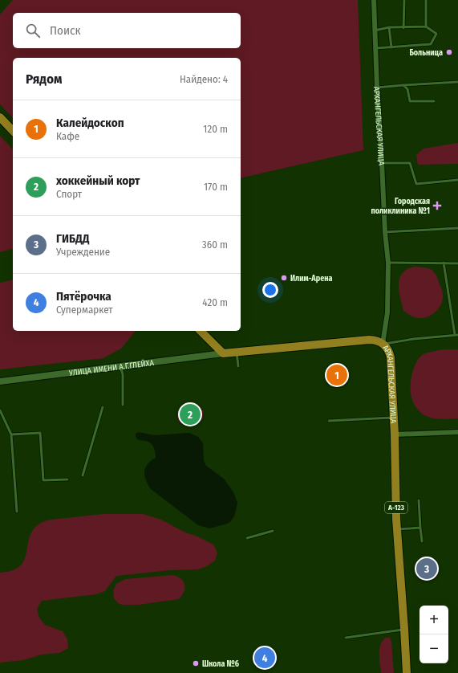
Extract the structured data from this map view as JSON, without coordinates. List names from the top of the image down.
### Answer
{
  "streets": {
    "main road": ["АРХАНГЕЛЬСКАЯ УЛИЦА", "А-123"],
    "street": ["УЛИЦА ИМЕНИ А.Г.ГЛЕЙХА"]
  },
  "places": {
    "other": ["Больница", "Илим-Арена", "Школа №6"],
    "health": ["Городская поликлиника №1"]
  },
  "page": {
    "search": "Поиск",
    "heading": ["Рядом", "Найдено: 4"],
    "list": [
      {
        "mark": "1",
        "name": "Калейдоскоп",
        "note": "Кафе",
        "value": "120 m"
      },
      {
        "mark": "2",
        "name": "хоккейный корт",
        "note": "Спорт",
        "value": "170 m"
      },
      {
        "mark": "3",
        "name": "ГИБДД",
        "note": "Учреждение",
        "value": "360 m"
      },
      {
        "mark": "4",
        "name": "Пятёрочка",
        "note": "Супермаркет",
        "value": "420 m"
      }
    ],
    "pins": [
      "1",
      "2",
      "3",
      "4"
    ],
    "map_buttons": ["+", "−"]
  }
}
